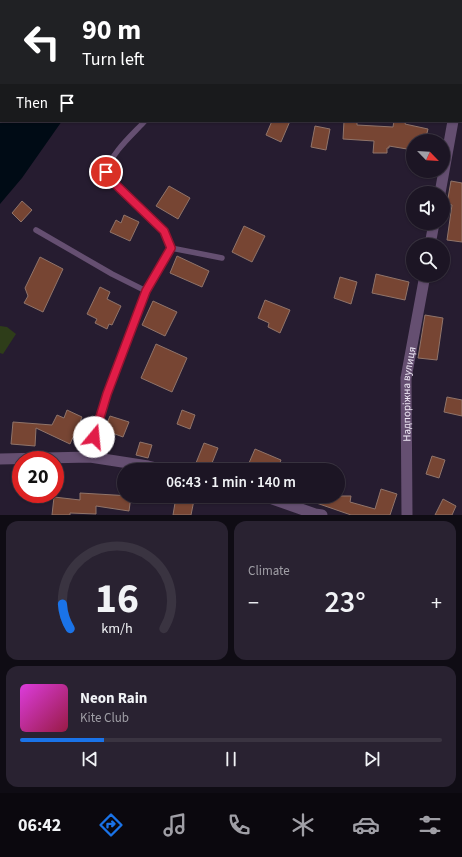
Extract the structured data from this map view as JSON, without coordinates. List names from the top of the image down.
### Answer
{
  "streets": {
    "street": ["Надпоріжна вулиця"]
  },
  "north": "bottom right",
  "page": {
    "turn": ["90 m", "Turn left"],
    "then": "Then",
    "limit": "20",
    "trip": "06:43 · 1 min · 140 m",
    "tile": "Climate",
    "heat": ["−", "23°", "+"],
    "song": ["Neon Rain", "Kite Club"],
    "tabs": "06:42",
    "gauge": ["16", "km/h"]
  }
}
